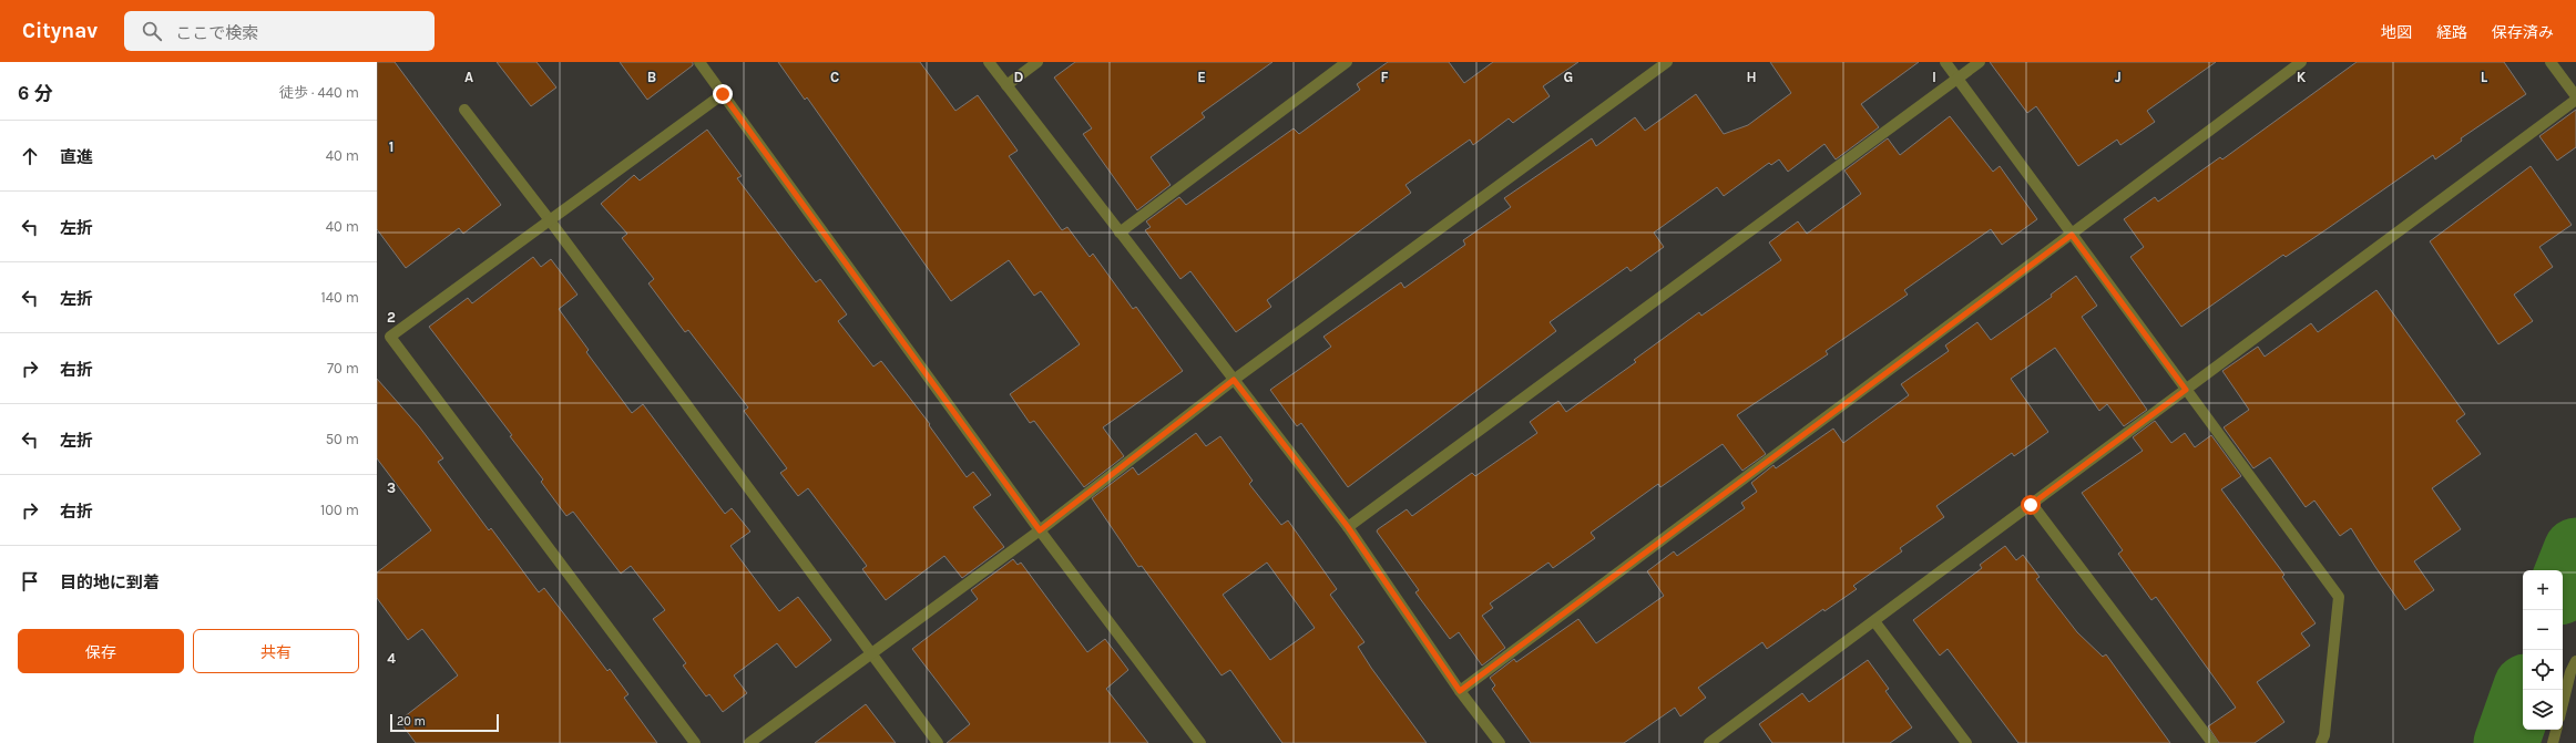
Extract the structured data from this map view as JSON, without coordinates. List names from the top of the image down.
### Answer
{
  "scale_bar": "20 m",
  "page": {
    "header": "Citynav",
    "search": "ここで検索",
    "nav": ["地図", "経路", "保存済み"],
    "heading": ["6 分", "徒歩 · 440 m"],
    "list": [
      ["直進", "40 m"],
      ["左折", "40 m"],
      ["左折", "140 m"],
      ["右折", "70 m"],
      ["左折", "50 m"],
      ["右折", "100 m"],
      "目的地に到着"
    ],
    "map_buttons": ["+", "−"],
    "buttons": ["保存", "共有"],
    "scale": "20 m"
  },
  "grid": {
    "columns": [
      "A",
      "B",
      "C",
      "D",
      "E",
      "F",
      "G",
      "H",
      "I",
      "J",
      "K",
      "L"
    ],
    "rows": [
      "1",
      "2",
      "3",
      "4"
    ]
  }
}
